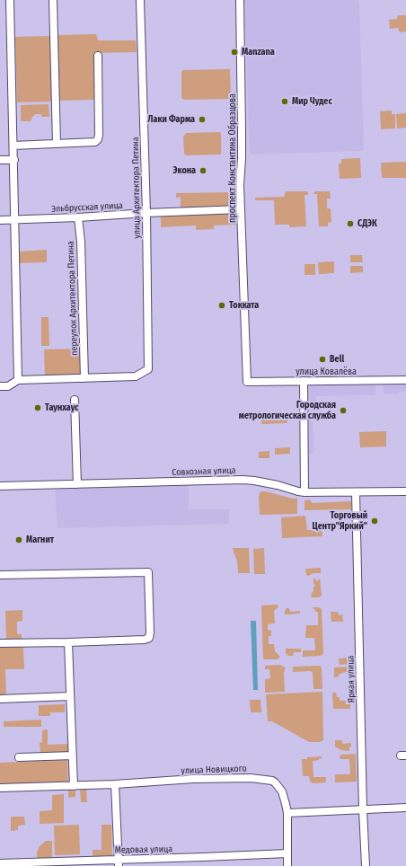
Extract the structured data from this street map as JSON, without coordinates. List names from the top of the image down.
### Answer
{
  "streets": {
    "street": [
      "проспект Константина Образцова",
      "улица Архитектора Петина",
      "Эльбрусская улица",
      "переулок Архитектора Петина",
      "улица Ковалёва",
      "Совхозная улица",
      "Яркая улица",
      "улица Новицкого",
      "Медовая улица"
    ]
  },
  "crossings": [
    ["проспект Константина Образцова", "Эльбрусская улица"],
    ["проспект Константина Образцова", "улица Ковалёва"],
    ["улица Архитектора Петина", "Эльбрусская улица"],
    ["улица Архитектора Петина", "переулок Архитектора Петина"],
    ["Эльбрусская улица", "переулок Архитектора Петина"],
    ["Совхозная улица", "Яркая улица"]
  ],
  "places": [
    "Manzana",
    "Мир Чудес",
    "Лаки Фарма",
    "Экона",
    "СДЭК",
    "Токката",
    "Bell",
    "Таунхаус",
    "Городская метрологическая служба",
    "Торговый Центр\"Яркий\"",
    "Магнит"
  ]
}
